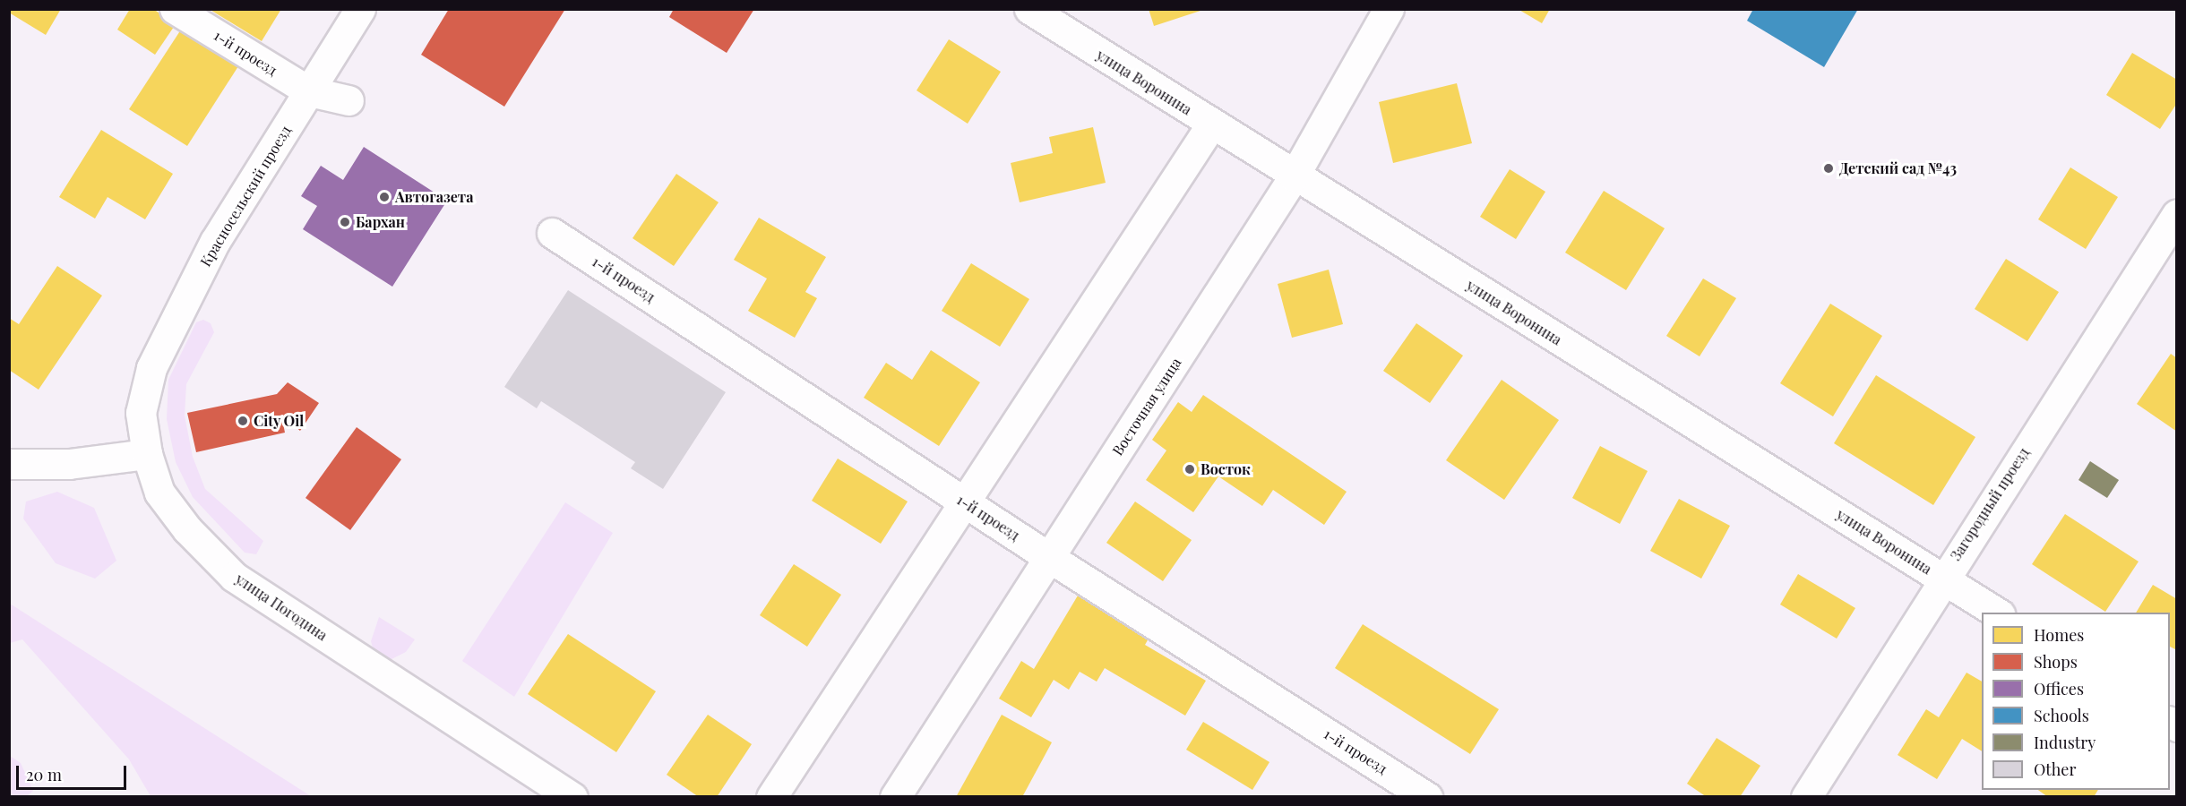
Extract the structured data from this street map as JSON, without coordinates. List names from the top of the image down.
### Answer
{
  "streets": {
    "street": [
      "1-й проезд",
      "улица Воронина",
      "Красносельский проезд",
      "Восточная улица",
      "Загородный проезд",
      "улица Погодина"
    ]
  },
  "crossings": [
    ["1-й проезд", "Красносельский проезд"],
    ["1-й проезд", "Восточная улица"],
    ["улица Воронина", "Восточная улица"],
    ["улица Воронина", "Загородный проезд"],
    ["Красносельский проезд", "улица Погодина"]
  ],
  "places": [
    "Детский сад №43",
    "Автогазета",
    "Бархан",
    "City Oil",
    "Восток"
  ],
  "legend": [
    "Homes",
    "Shops",
    "Offices",
    "Schools",
    "Industry",
    "Other"
  ],
  "scale_bar": "20 m"
}
